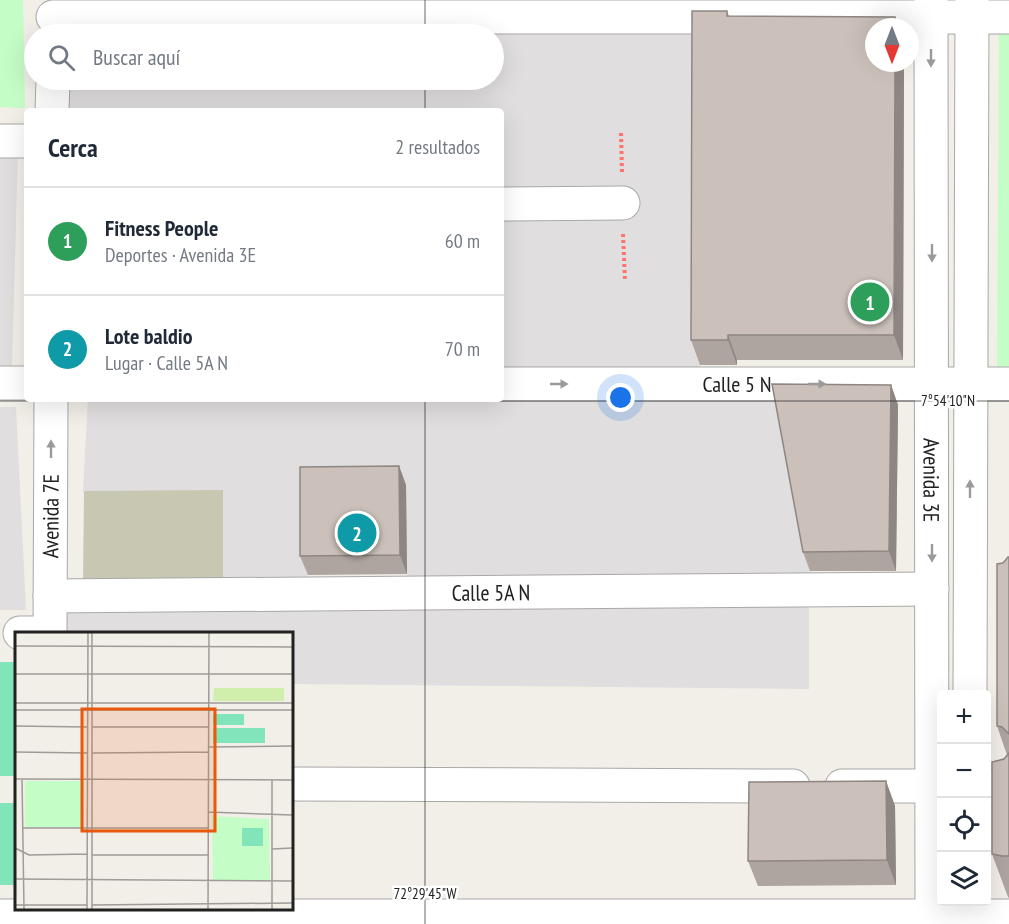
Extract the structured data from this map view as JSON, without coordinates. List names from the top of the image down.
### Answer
{
  "streets": {
    "street": [
      "Calle 5 N",
      "Avenida 3E",
      "Avenida 7E",
      "Calle 5A N"
    ]
  },
  "crossings": [
    ["Calle 5 N", "Avenida 3E"],
    ["Avenida 3E", "Calle 5A N"],
    ["Avenida 7E", "Calle 5A N"]
  ],
  "one_way": ["Calle 5 N", "Avenida 7E"],
  "north": "bottom",
  "page": {
    "search": "Buscar aquí",
    "heading": ["Cerca", "2 resultados"],
    "list": [
      {
        "mark": "1",
        "name": "Fitness People",
        "note": "Deportes · Avenida 3E",
        "value": "60 m"
      },
      {
        "mark": "2",
        "name": "Lote baldio",
        "note": "Lugar · Calle 5A N",
        "value": "70 m"
      }
    ],
    "pins": ["1", "2"],
    "map_buttons": ["+", "−"]
  },
  "coordinates": ["7°54'10\"N", "72°29'45\"W"]
}
